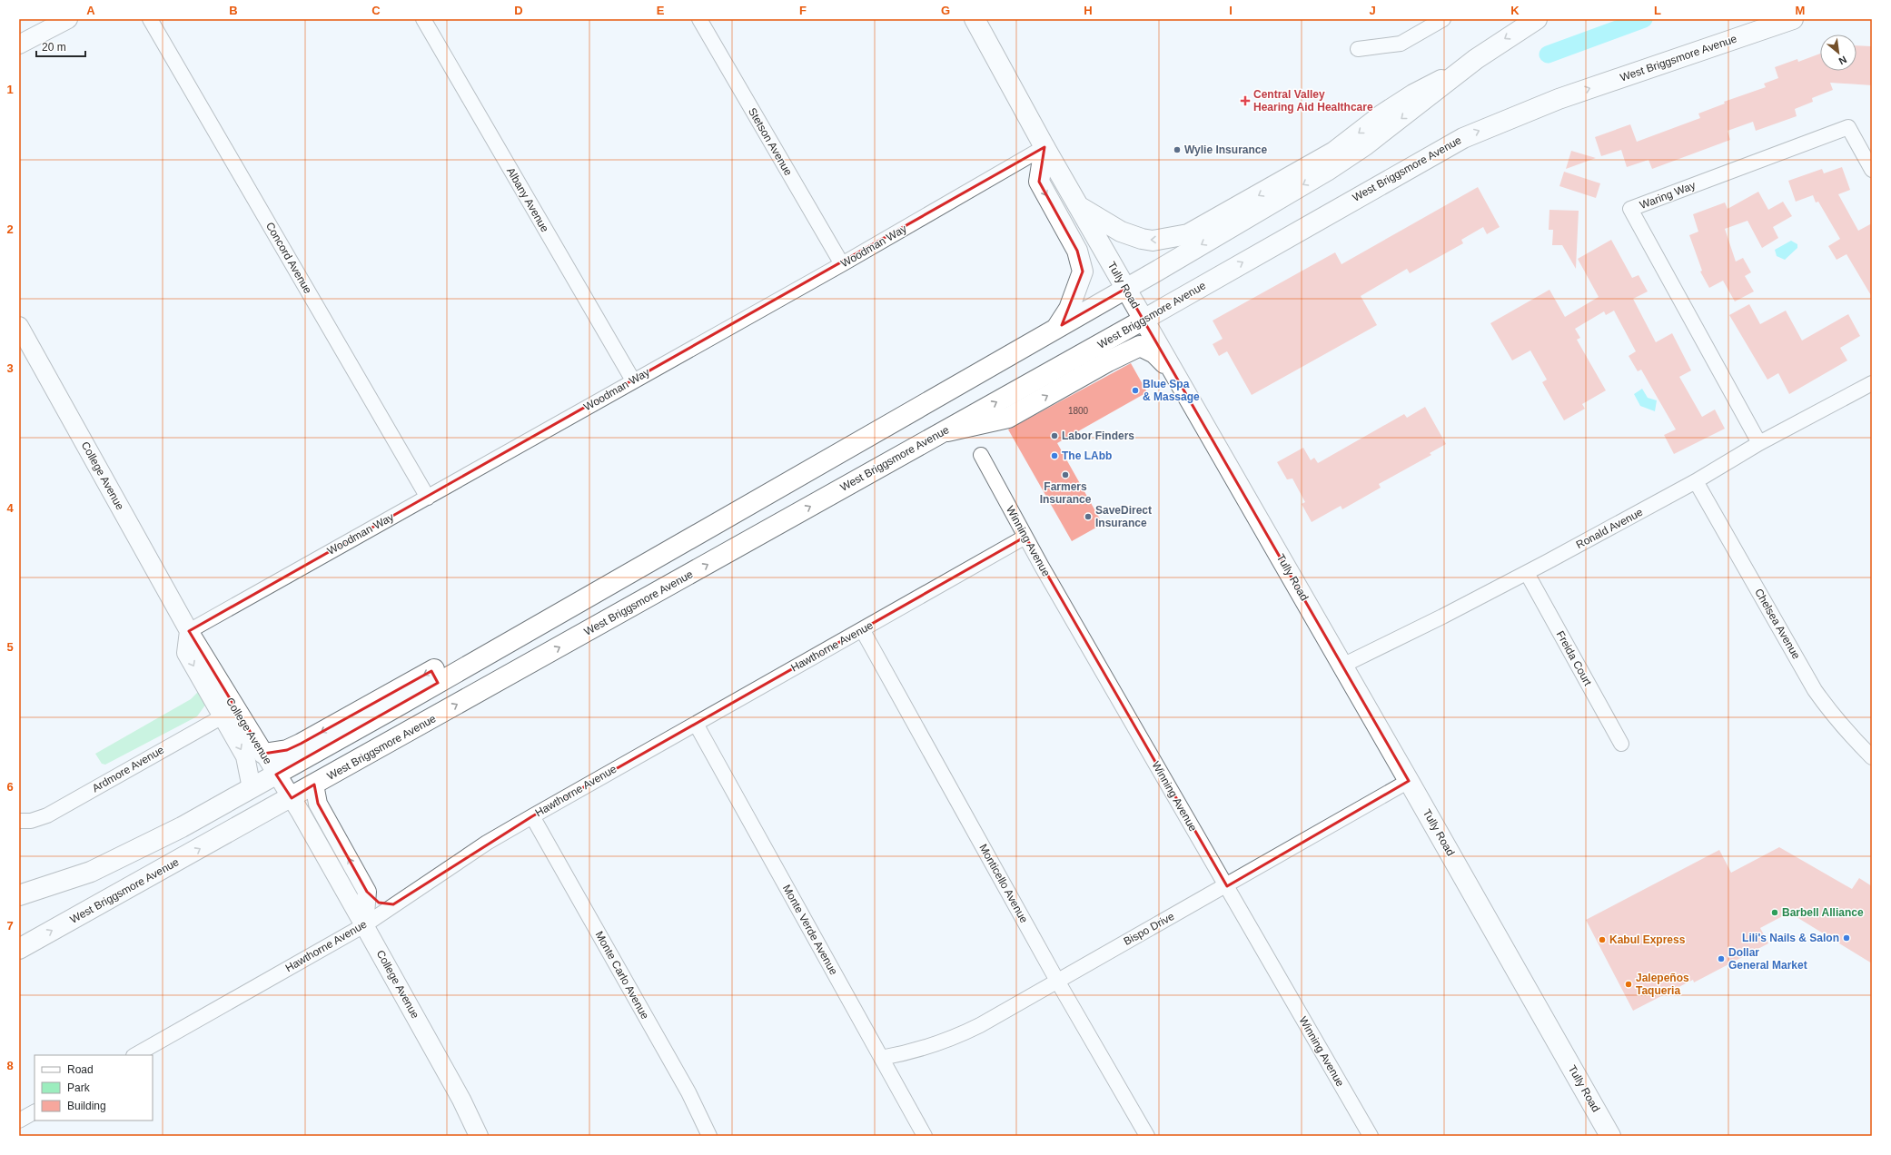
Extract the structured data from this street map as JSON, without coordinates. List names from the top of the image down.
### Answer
{
  "streets": {
    "main road": ["West Briggsmore Avenue", "Tully Road"],
    "street": [
      "Stetson Avenue",
      "Waring Way",
      "Albany Avenue",
      "Woodman Way",
      "Concord Avenue",
      "College Avenue",
      "Ronald Avenue",
      "Winning Avenue",
      "Chelsea Avenue",
      "Hawthorne Avenue",
      "Freida Court",
      "Ardmore Avenue",
      "Monticello Avenue",
      "Bispo Drive",
      "Monte Verde Avenue",
      "Monte Carlo Avenue"
    ]
  },
  "crossings": [
    ["West Briggsmore Avenue", "Tully Road"],
    ["West Briggsmore Avenue", "College Avenue"],
    ["Stetson Avenue", "Woodman Way"],
    ["Waring Way", "Ronald Avenue"],
    ["Albany Avenue", "Woodman Way"],
    ["Woodman Way", "Concord Avenue"],
    ["Woodman Way", "Tully Road"],
    ["Woodman Way", "College Avenue"],
    ["Tully Road", "Ronald Avenue"],
    ["Tully Road", "Bispo Drive"],
    ["College Avenue", "Hawthorne Avenue"],
    ["College Avenue", "Ardmore Avenue"],
    ["Ronald Avenue", "Chelsea Avenue"],
    ["Ronald Avenue", "Freida Court"],
    ["Winning Avenue", "Hawthorne Avenue"],
    ["Winning Avenue", "Bispo Drive"],
    ["Hawthorne Avenue", "Monticello Avenue"],
    ["Hawthorne Avenue", "Monte Verde Avenue"],
    ["Hawthorne Avenue", "Monte Carlo Avenue"],
    ["Monticello Avenue", "Bispo Drive"],
    ["Bispo Drive", "Monte Verde Avenue"]
  ],
  "places": {
    "health": ["Central Valley Hearing Aid Healthcare"],
    "other": [
      "Wylie Insurance",
      "Blue Spa & Massage",
      "Labor Finders",
      "The LAbb",
      "Farmers Insurance",
      "SaveDirect Insurance",
      "Barbell Alliance",
      "Lili's Nails & Salon",
      "Kabul Express",
      "Dollar General Market",
      "Jalepeños Taqueria"
    ]
  },
  "house_numbers": ["1800"],
  "legend": ["Road", "Park", "Building"],
  "scale_bar": "20 m",
  "north": "bottom right",
  "grid": {
    "columns": [
      "A",
      "B",
      "C",
      "D",
      "E",
      "F",
      "G",
      "H",
      "I",
      "J",
      "K",
      "L",
      "M"
    ],
    "rows": [
      "1",
      "2",
      "3",
      "4",
      "5",
      "6",
      "7",
      "8"
    ]
  }
}
